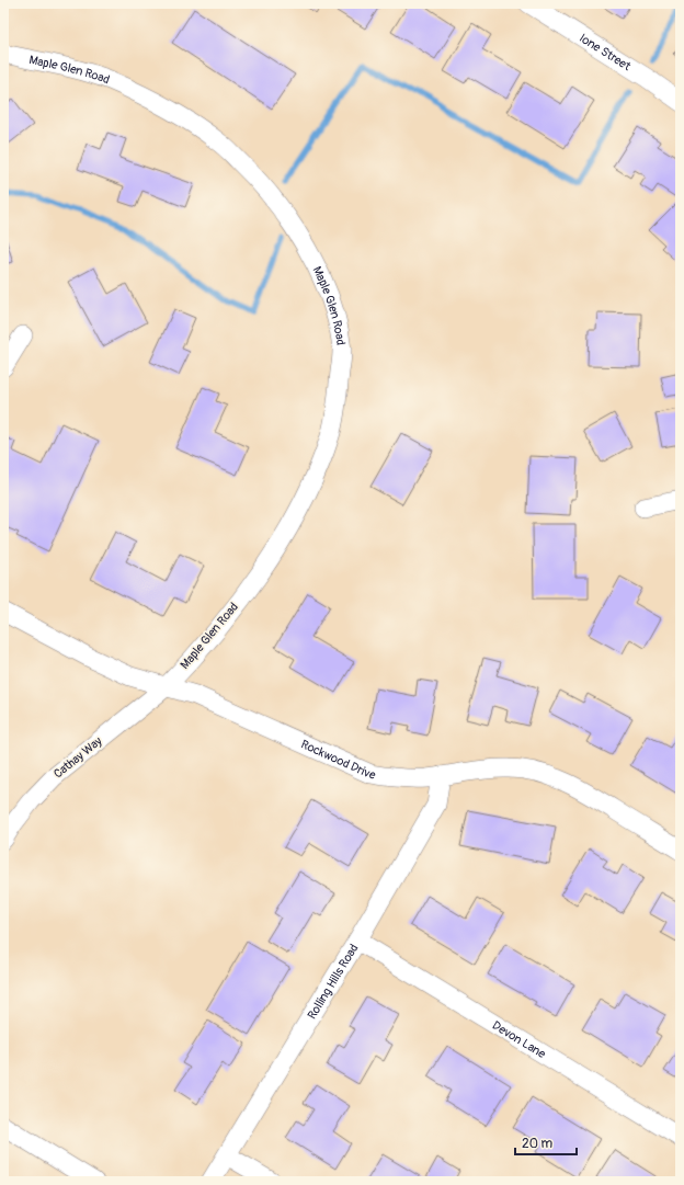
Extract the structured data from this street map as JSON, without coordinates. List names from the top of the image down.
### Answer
{
  "streets": {
    "street": [
      "Ione Street",
      "Maple Glen Road",
      "Cathay Way",
      "Rockwood Drive",
      "Rolling Hills Road",
      "Devon Lane"
    ]
  },
  "crossings": [
    ["Maple Glen Road", "Cathay Way"],
    ["Maple Glen Road", "Rockwood Drive"],
    ["Cathay Way", "Rockwood Drive"],
    ["Rockwood Drive", "Rolling Hills Road"],
    ["Rolling Hills Road", "Devon Lane"]
  ],
  "scale_bar": "20 m"
}
